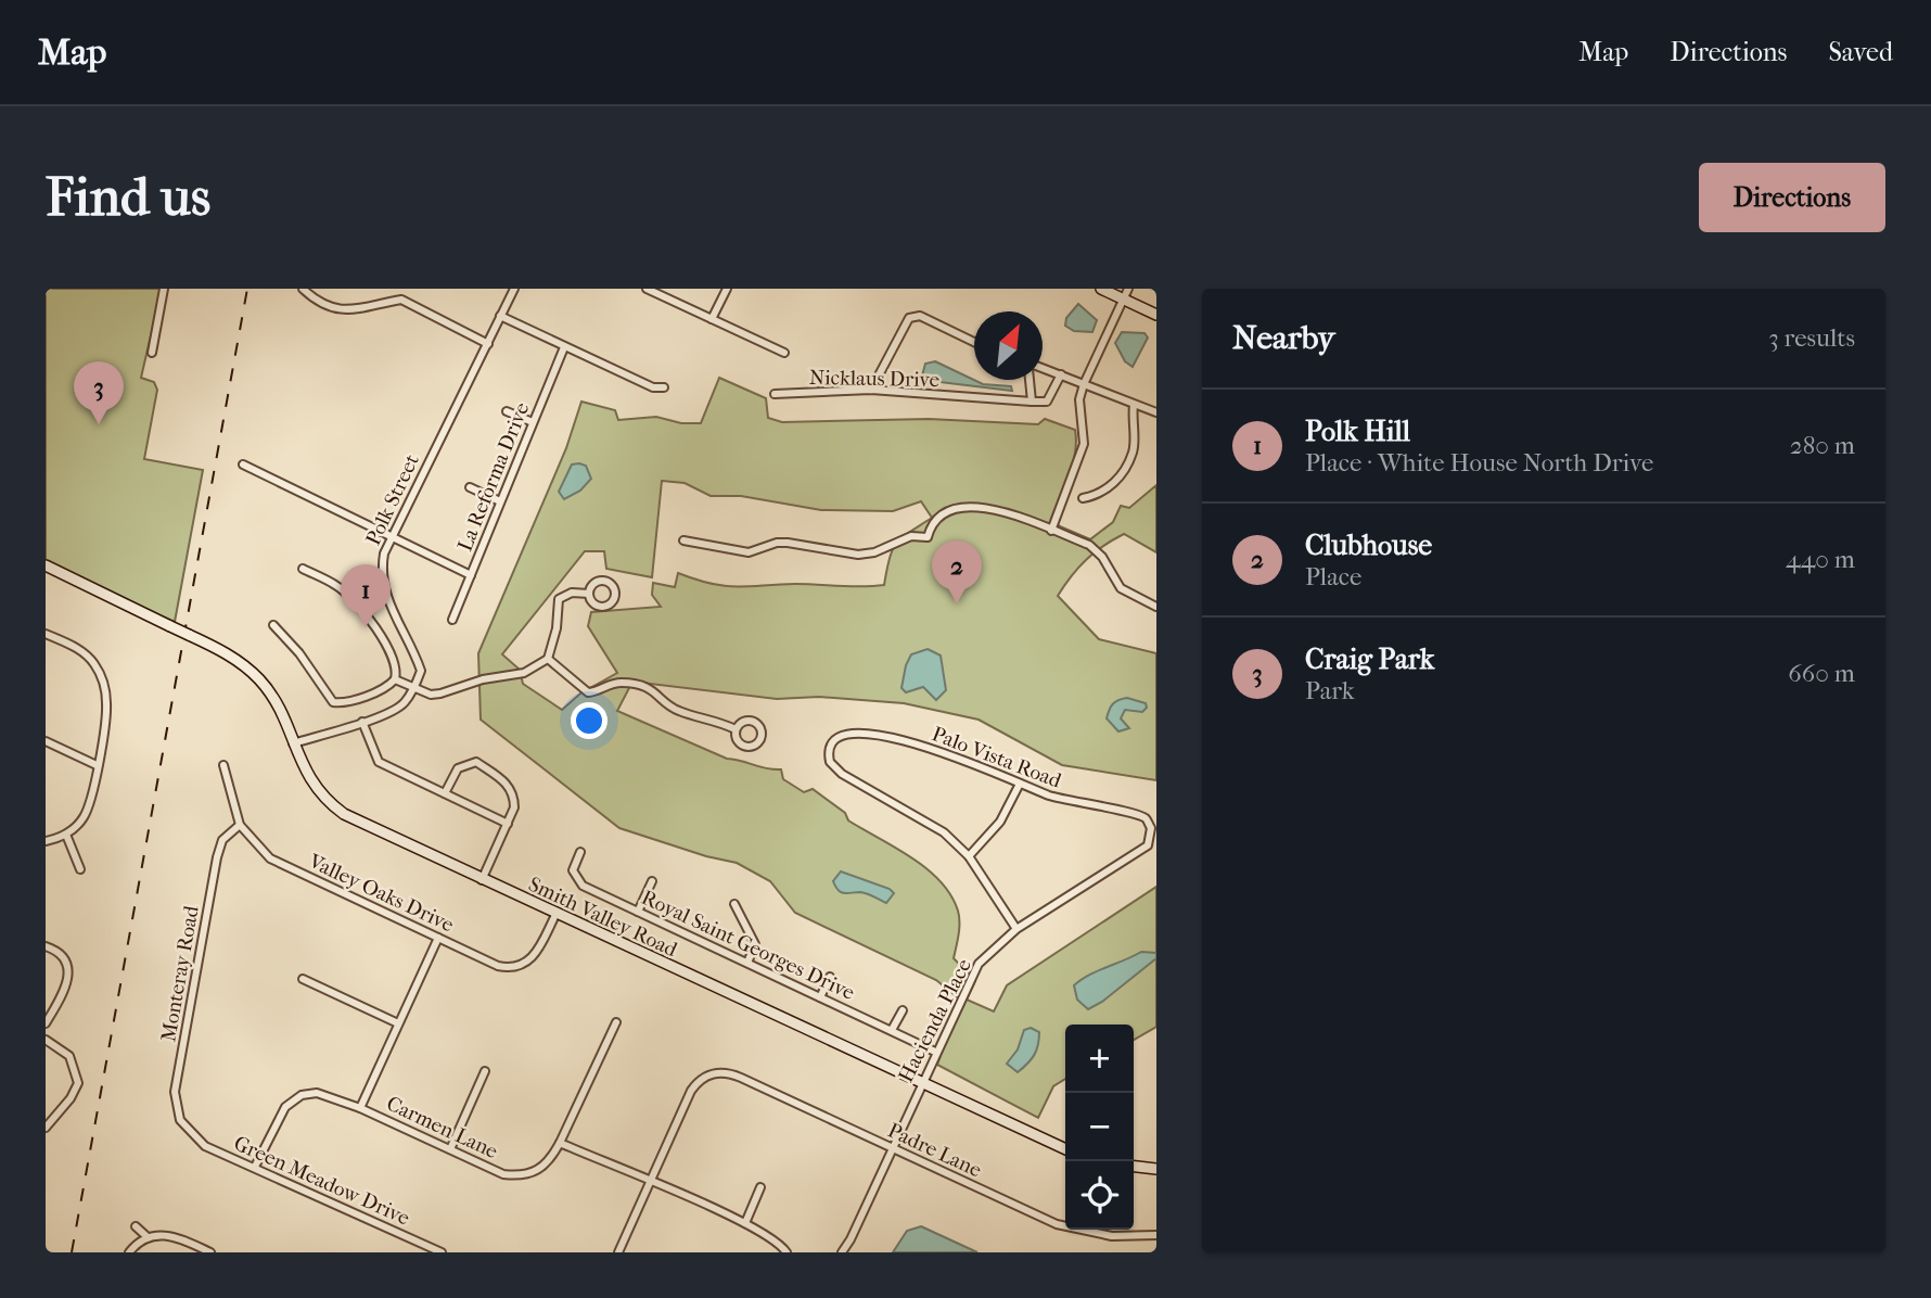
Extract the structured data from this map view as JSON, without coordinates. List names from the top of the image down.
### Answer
{
  "streets": {
    "main road": ["Smith Valley Road"],
    "street": [
      "Nicklaus Drive",
      "La Reforma Drive",
      "Polk Street",
      "Palo Vista Road",
      "Valley Oaks Drive",
      "Royal Saint Georges Drive",
      "Monteray Road",
      "Hacienda Place",
      "Carmen Lane",
      "Padre Lane",
      "Green Meadow Drive"
    ]
  },
  "crossings": [
    ["Palo Vista Road", "Hacienda Place"],
    ["Valley Oaks Drive", "Smith Valley Road"],
    ["Valley Oaks Drive", "Monteray Road"],
    ["Smith Valley Road", "Hacienda Place"],
    ["Royal Saint Georges Drive", "Hacienda Place"],
    ["Monteray Road", "Green Meadow Drive"],
    ["Hacienda Place", "Padre Lane"],
    ["Carmen Lane", "Green Meadow Drive"]
  ],
  "north": "top right",
  "page": {
    "header": "Map",
    "nav": ["Map", "Directions", "Saved"],
    "buttons": "Directions",
    "title": "Find us",
    "heading": ["Nearby", "3 results"],
    "pins": ["3", "2", "1"],
    "list": [
      {
        "mark": "1",
        "name": "Polk Hill",
        "note": "Place · White House North Drive",
        "value": "280 m"
      },
      {
        "mark": "2",
        "name": "Clubhouse",
        "note": "Place",
        "value": "440 m"
      },
      {
        "mark": "3",
        "name": "Craig Park",
        "note": "Park",
        "value": "660 m"
      }
    ],
    "map_buttons": ["+", "−"]
  }
}
